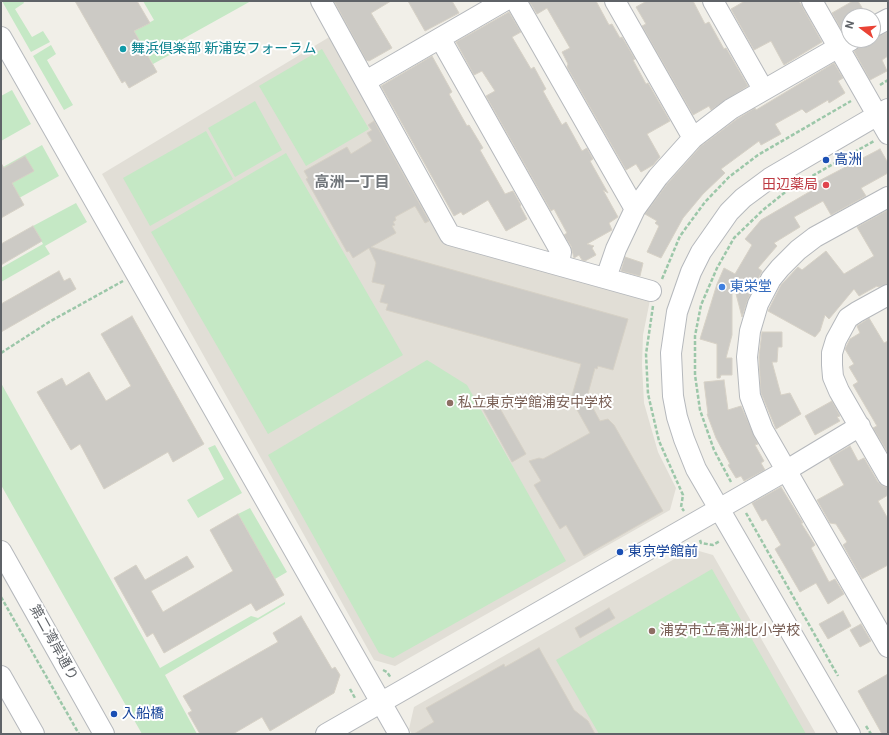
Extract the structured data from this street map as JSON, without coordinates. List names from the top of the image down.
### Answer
{
  "streets": {
    "street": ["第二湾岸通り"]
  },
  "districts": ["高洲一丁目"],
  "places": [
    "舞浜倶楽部 新浦安フォーラム",
    "高洲",
    "田辺薬局",
    "東栄堂",
    "私立東京学館浦安中学校",
    "東京学館前",
    "浦安市立高洲北小学校",
    "入船橋"
  ],
  "north": "left"
}
